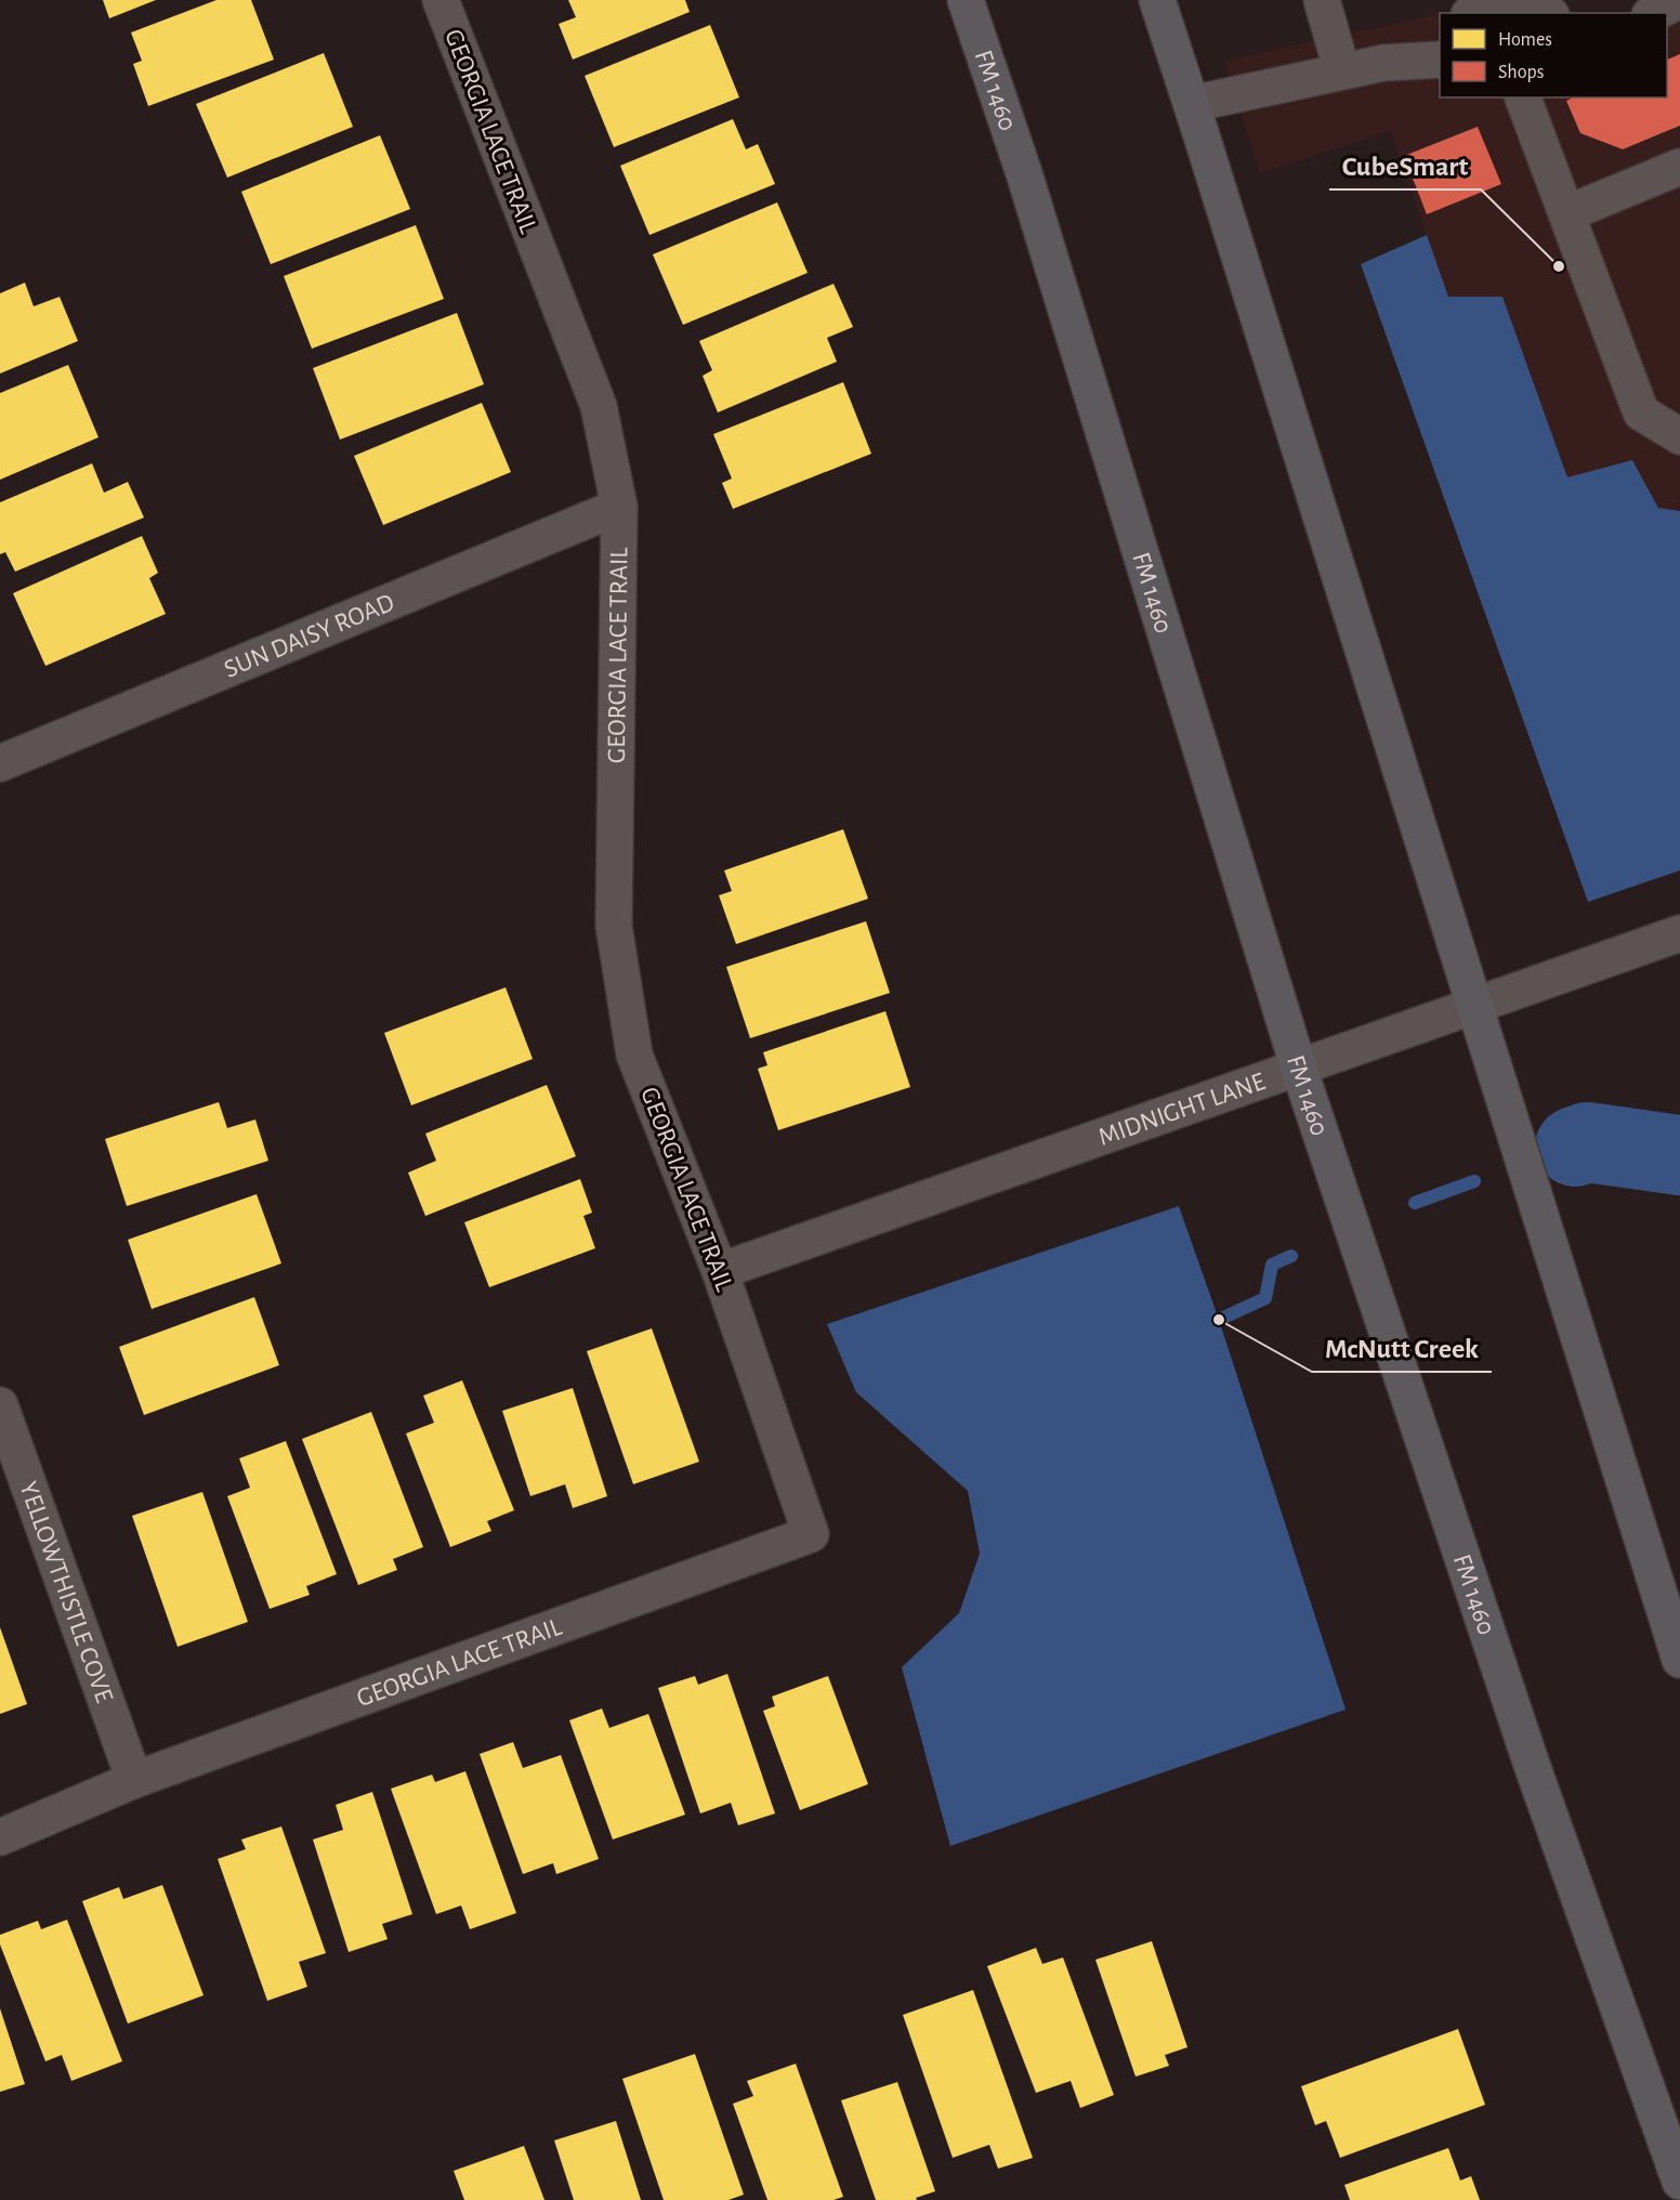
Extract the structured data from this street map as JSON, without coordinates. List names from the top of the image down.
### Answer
{
  "streets": {
    "main road": ["FM 1460"],
    "street": [
      "GEORGIA LACE TRAIL",
      "SUN DAISY ROAD",
      "MIDNIGHT LANE",
      "YELLOWTHISTLE COVE"
    ]
  },
  "crossings": [
    ["FM 1460", "MIDNIGHT LANE"],
    ["GEORGIA LACE TRAIL", "SUN DAISY ROAD"],
    ["GEORGIA LACE TRAIL", "MIDNIGHT LANE"],
    ["GEORGIA LACE TRAIL", "YELLOWTHISTLE COVE"]
  ],
  "places": ["CubeSmart", "McNutt Creek"],
  "legend": ["Homes", "Shops"]
}
